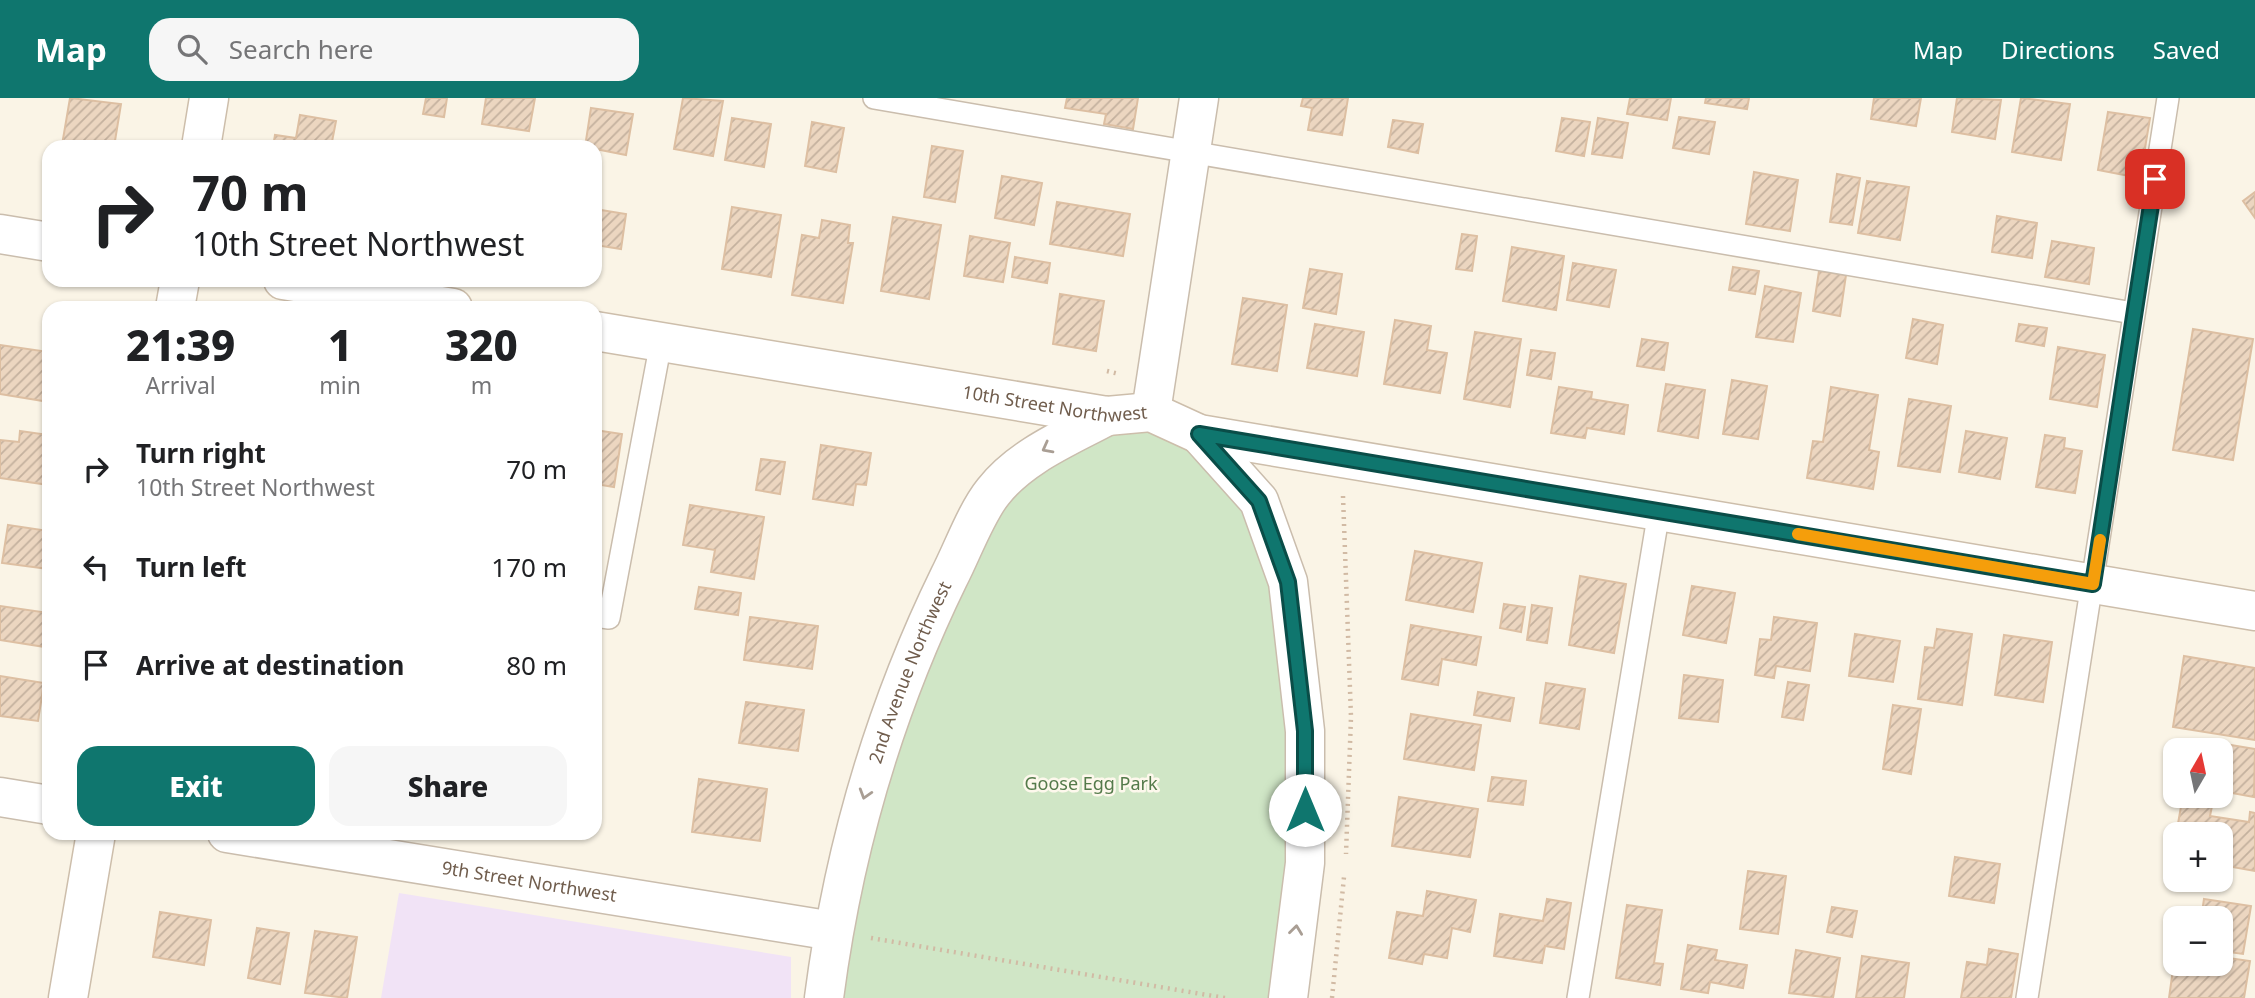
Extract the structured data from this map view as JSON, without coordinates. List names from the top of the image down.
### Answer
{
  "streets": {
    "street": ["10th Street Northwest", "2nd Avenue Northwest", "9th Street Northwest"]
  },
  "crossings": [
    ["10th Street Northwest", "2nd Avenue Northwest"],
    ["2nd Avenue Northwest", "9th Street Northwest"]
  ],
  "one_way": ["2nd Avenue Northwest"],
  "parks": ["Goose Egg Park"],
  "north": "top",
  "page": {
    "header": "Map",
    "search": "Search here",
    "nav": ["Map", "Directions", "Saved"],
    "turn": ["70 m", "10th Street Northwest"],
    "eta": [
      "21:39",
      "Arrival",
      "1",
      "min",
      "320",
      "m"
    ],
    "list": [
      {
        "name": "Turn right",
        "note": "10th Street Northwest",
        "value": "70 m"
      },
      {
        "name": "Turn left",
        "value": "170 m"
      },
      {
        "name": "Arrive at destination",
        "value": "80 m"
      }
    ],
    "buttons": ["Exit", "Share"],
    "map_buttons": ["+", "−"]
  }
}
